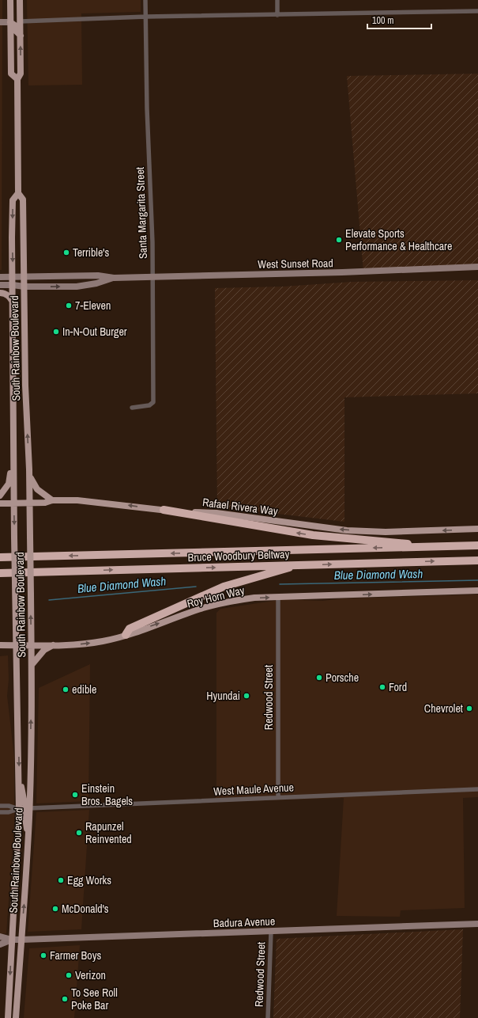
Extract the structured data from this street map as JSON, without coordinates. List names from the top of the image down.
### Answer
{
  "streets": {
    "highway": ["Bruce Woodbury Beltway"],
    "main road": [
      "West Sunset Road",
      "South Rainbow Boulevard",
      "Rafael Rivera Way",
      "Roy Horn Way",
      "Badura Avenue"
    ],
    "street": ["Santa Margarita Street", "Redwood Street", "West Maule Avenue"]
  },
  "crossings": [
    ["Santa Margarita Street", "West Sunset Road"],
    ["West Sunset Road", "South Rainbow Boulevard"],
    ["South Rainbow Boulevard", "Rafael Rivera Way"],
    ["South Rainbow Boulevard", "Roy Horn Way"],
    ["South Rainbow Boulevard", "West Maule Avenue"],
    ["South Rainbow Boulevard", "Badura Avenue"],
    ["Roy Horn Way", "Redwood Street"],
    ["Redwood Street", "West Maule Avenue"],
    ["Redwood Street", "Badura Avenue"]
  ],
  "one_way": ["Rafael Rivera Way", "Roy Horn Way"],
  "water": ["Blue Diamond Wash"],
  "places": [
    "Elevate Sports Performance & Healthcare",
    "Terrible's",
    "7-Eleven",
    "In-N-Out Burger",
    "Porsche",
    "Ford",
    "edible",
    "Hyundai",
    "Chevrolet",
    "Einstein Bros. Bagels",
    "Rapunzel Reinvented",
    "Egg Works",
    "McDonald's",
    "Farmer Boys",
    "Verizon",
    "To See Roll Poke Bar"
  ],
  "scale_bar": "100 m"
}
